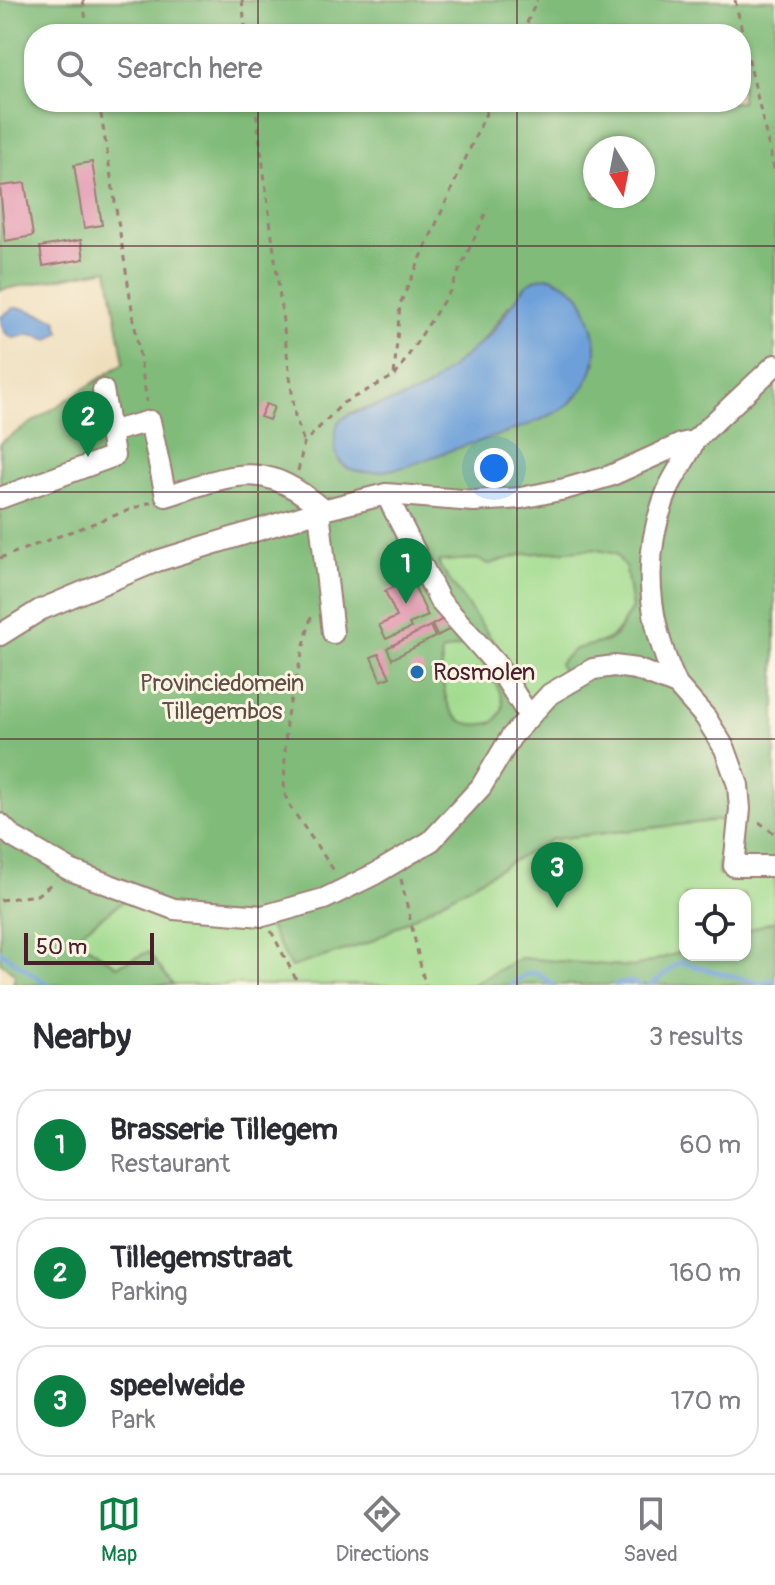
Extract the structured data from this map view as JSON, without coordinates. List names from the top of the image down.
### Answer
{
  "parks": ["Provinciedomein Tillegembos"],
  "places": ["Rosmolen"],
  "scale_bar": "50 m",
  "north": "bottom",
  "page": {
    "search": "Search here",
    "pins": ["2", "1", "3"],
    "scale": "50 m",
    "heading": ["Nearby", "3 results"],
    "list": [
      {
        "mark": "1",
        "name": "Brasserie Tillegem",
        "note": "Restaurant",
        "value": "60 m"
      },
      {
        "mark": "2",
        "name": "Tillegemstraat",
        "note": "Parking",
        "value": "160 m"
      },
      {
        "mark": "3",
        "name": "speelweide",
        "note": "Park",
        "value": "170 m"
      }
    ],
    "nav": ["Map", "Directions", "Saved"]
  }
}
